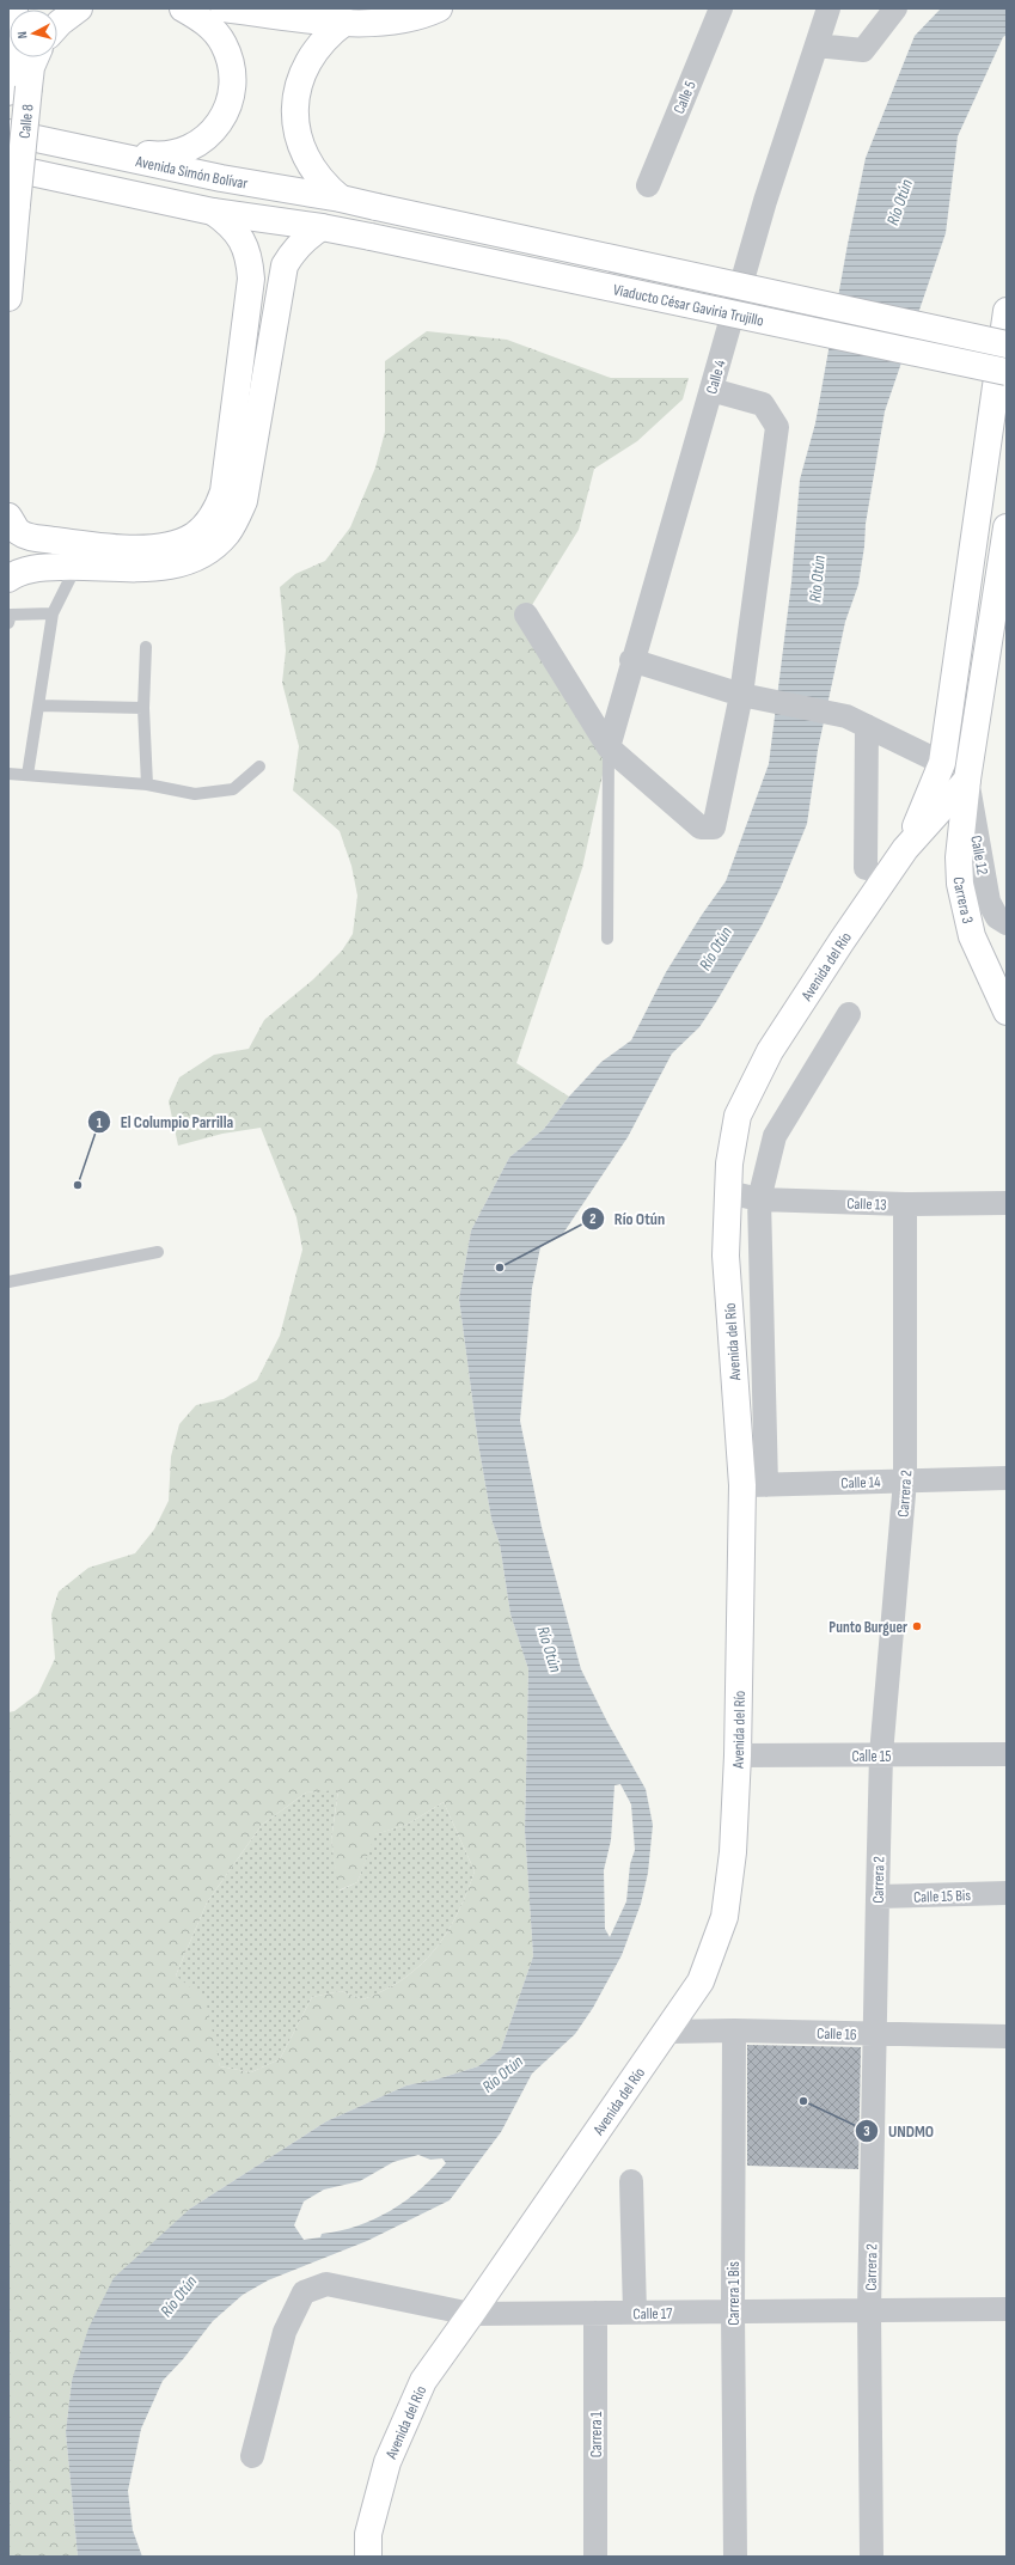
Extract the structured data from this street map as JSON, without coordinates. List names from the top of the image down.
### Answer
{
  "streets": {
    "main road": [
      "Calle 8",
      "Avenida Simón Bolívar",
      "Viaducto César Gaviria Trujillo",
      "Carrera 3",
      "Avenida del Río"
    ],
    "street": [
      "Calle 5",
      "Calle 4",
      "Calle 12",
      "Calle 13",
      "Calle 14",
      "Carrera 2",
      "Calle 15",
      "Calle 15 Bis",
      "Calle 16",
      "Carrera 1 Bis",
      "Calle 17",
      "Carrera 1"
    ]
  },
  "crossings": [
    ["Avenida Simón Bolívar", "Viaducto César Gaviria Trujillo"],
    ["Calle 12", "Carrera 3"],
    ["Avenida del Río", "Calle 13"],
    ["Avenida del Río", "Calle 14"],
    ["Avenida del Río", "Calle 15"],
    ["Avenida del Río", "Calle 16"],
    ["Avenida del Río", "Calle 17"],
    ["Calle 13", "Carrera 2"],
    ["Calle 14", "Carrera 2"],
    ["Carrera 2", "Calle 15"],
    ["Carrera 2", "Calle 15 Bis"],
    ["Carrera 2", "Calle 16"],
    ["Carrera 2", "Calle 17"],
    ["Calle 16", "Carrera 1 Bis"],
    ["Carrera 1 Bis", "Calle 17"],
    ["Calle 17", "Carrera 1"]
  ],
  "water": ["Río Otún"],
  "places": [
    "El Columpio Parrilla",
    "Río Otún",
    "Punto Burguer",
    "UNDMO"
  ],
  "north": "left"
}
